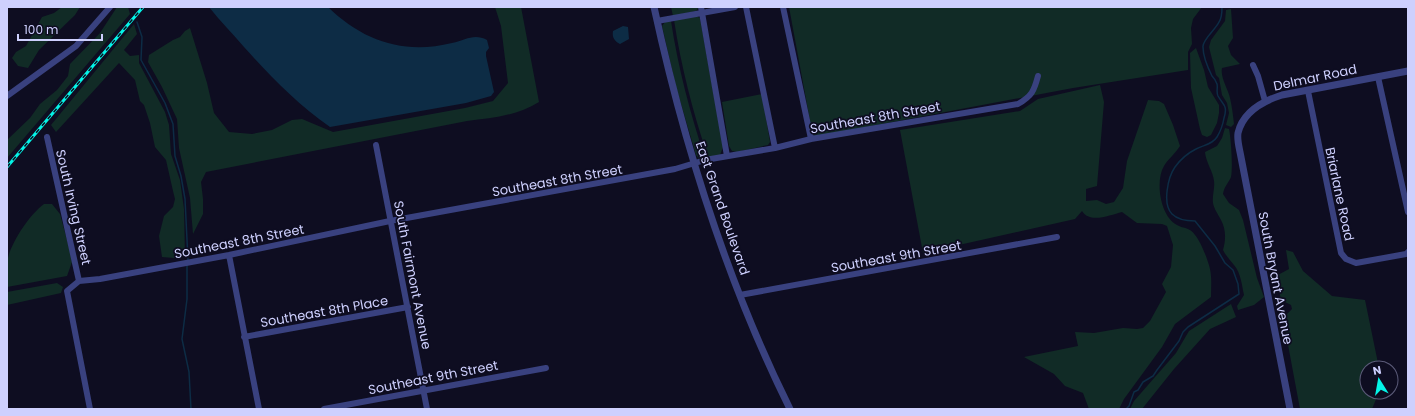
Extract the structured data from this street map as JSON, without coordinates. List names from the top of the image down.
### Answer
{
  "streets": {
    "street": [
      "Delmar Road",
      "Southeast 8th Street",
      "Briarlane Road",
      "South Irving Street",
      "East Grand Boulevard",
      "Southeast 9th Street",
      "South Fairmont Avenue",
      "South Bryant Avenue",
      "Southeast 8th Place"
    ]
  },
  "crossings": [
    ["Delmar Road", "Briarlane Road"],
    ["Delmar Road", "South Bryant Avenue"],
    ["Southeast 8th Street", "South Irving Street"],
    ["Southeast 8th Street", "East Grand Boulevard"],
    ["Southeast 8th Street", "South Fairmont Avenue"],
    ["East Grand Boulevard", "Southeast 9th Street"],
    ["Southeast 9th Street", "South Fairmont Avenue"],
    ["South Fairmont Avenue", "Southeast 8th Place"]
  ],
  "scale_bar": "100 m",
  "north": "top"
}
